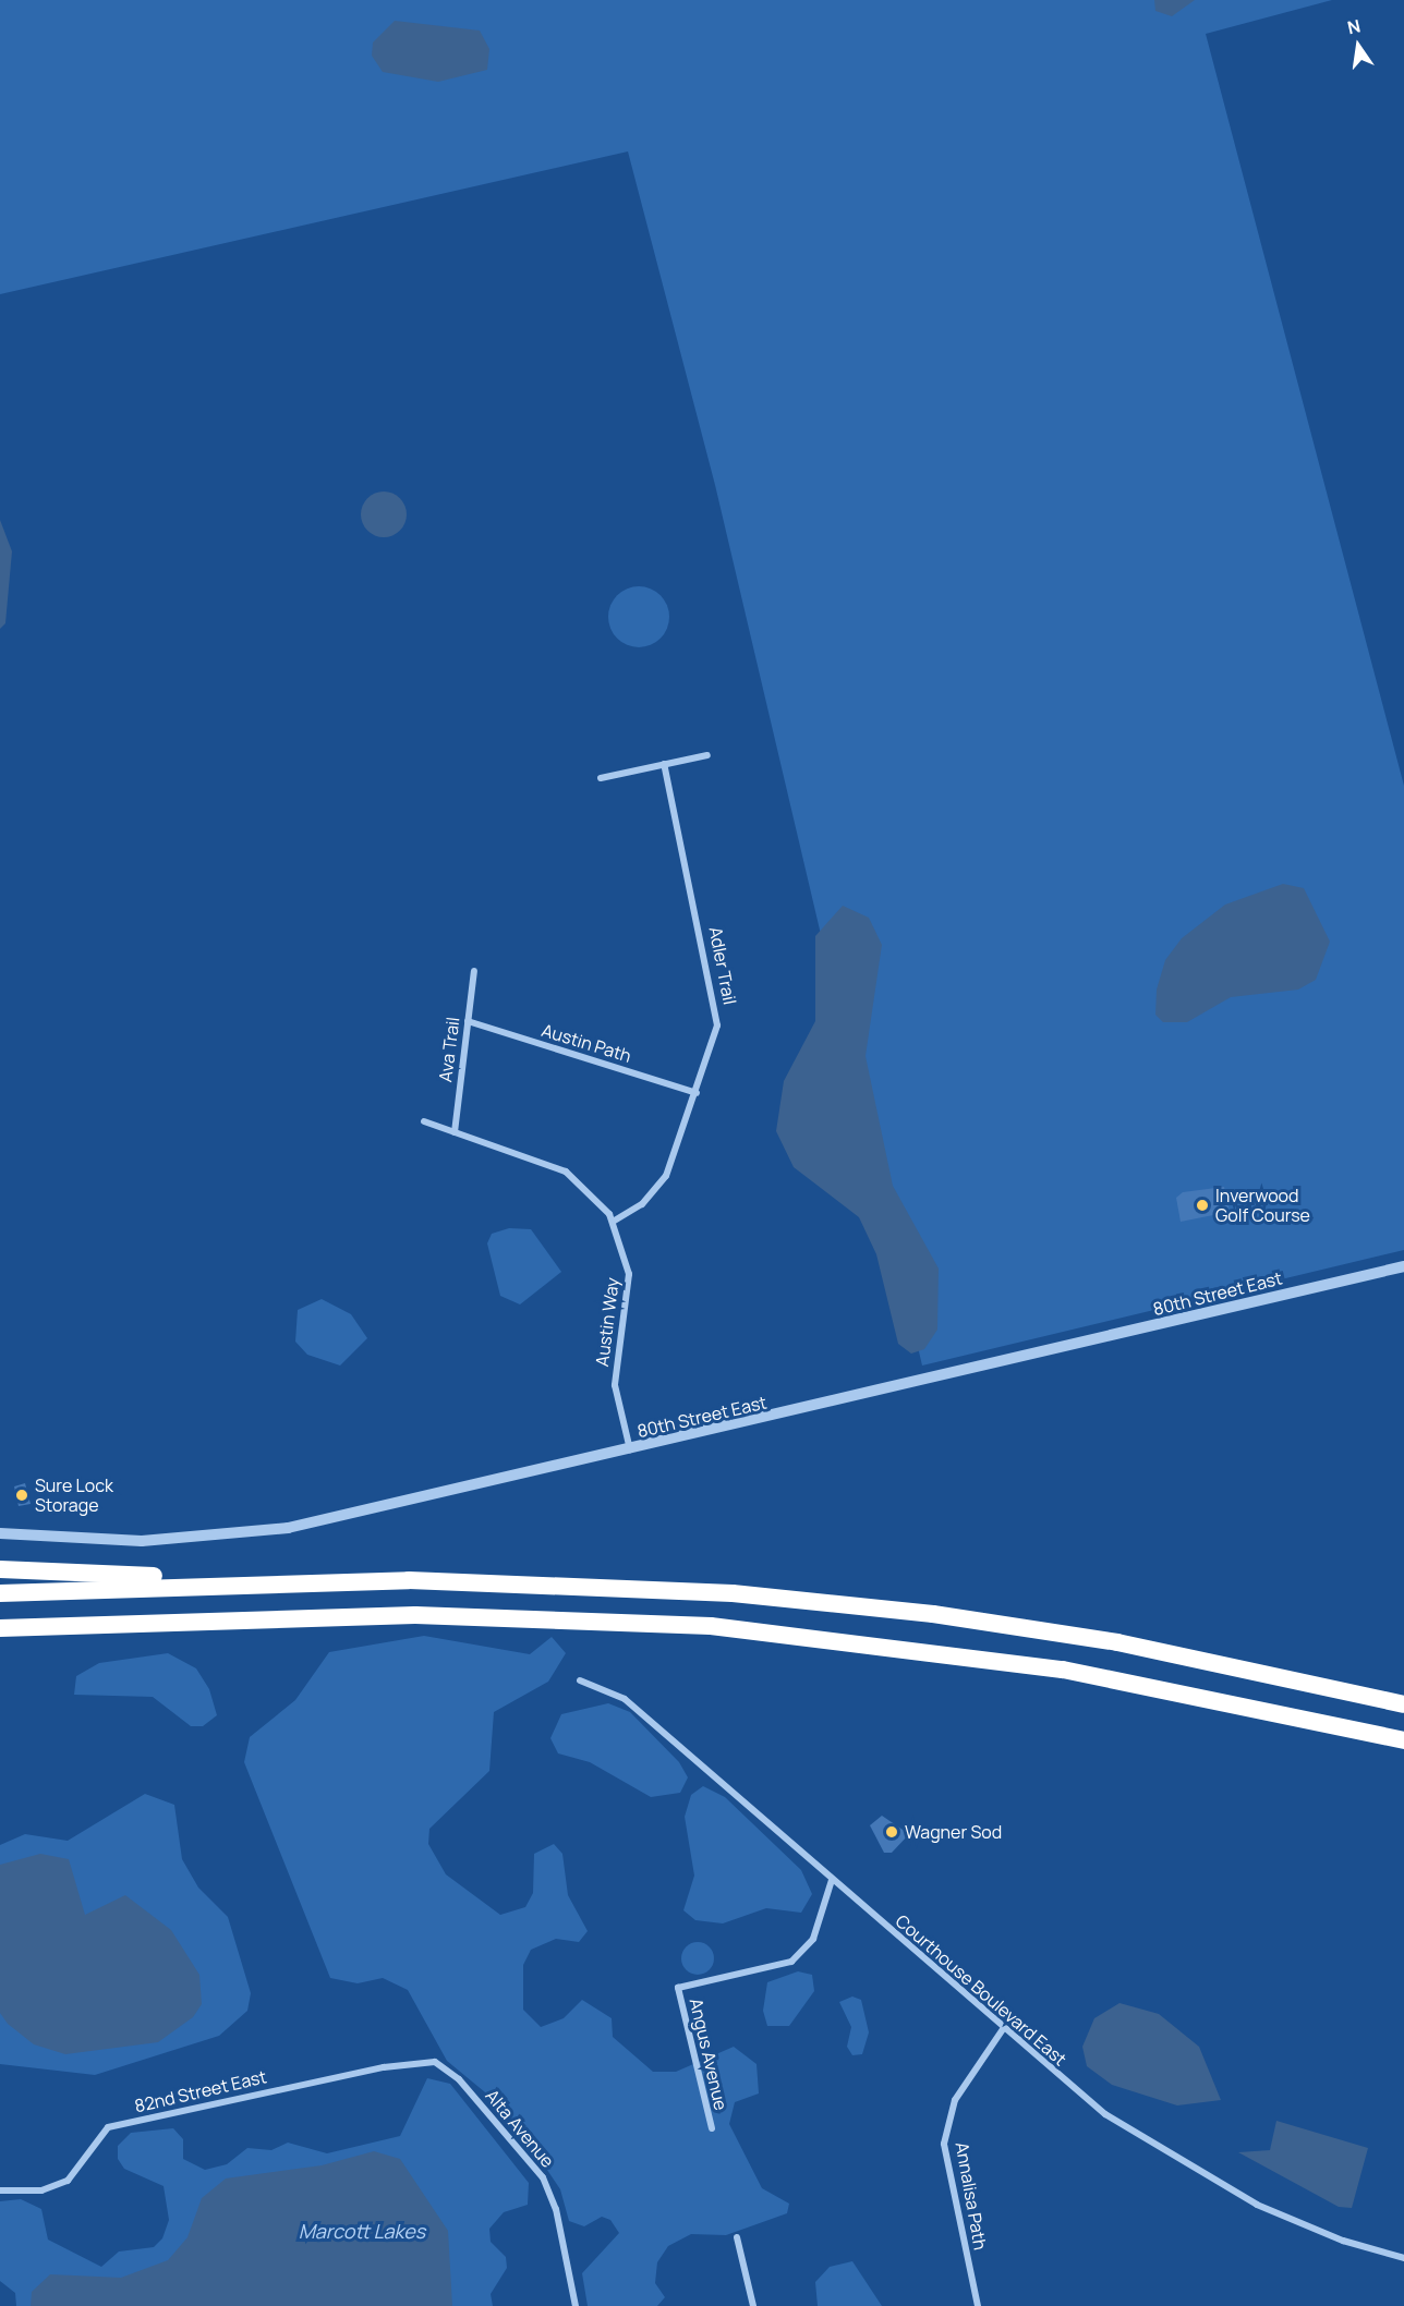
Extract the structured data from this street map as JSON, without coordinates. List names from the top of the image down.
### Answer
{
  "streets": {
    "street": [
      "Adler Trail",
      "Austin Path",
      "Ava Trail",
      "80th Street East",
      "Austin Way",
      "Courthouse Boulevard East",
      "Angus Avenue",
      "82nd Street East",
      "Alta Avenue",
      "Annalisa Path"
    ]
  },
  "crossings": [
    ["Adler Trail", "Austin Path"],
    ["Adler Trail", "Austin Way"],
    ["Austin Path", "Ava Trail"],
    ["Ava Trail", "Austin Way"],
    ["80th Street East", "Austin Way"],
    ["Courthouse Boulevard East", "Angus Avenue"],
    ["Courthouse Boulevard East", "Annalisa Path"],
    ["82nd Street East", "Alta Avenue"]
  ],
  "water": ["Marcott Lakes"],
  "places": ["Inverwood Golf Course", "Sure Lock Storage", "Wagner Sod"],
  "north": "top"
}
